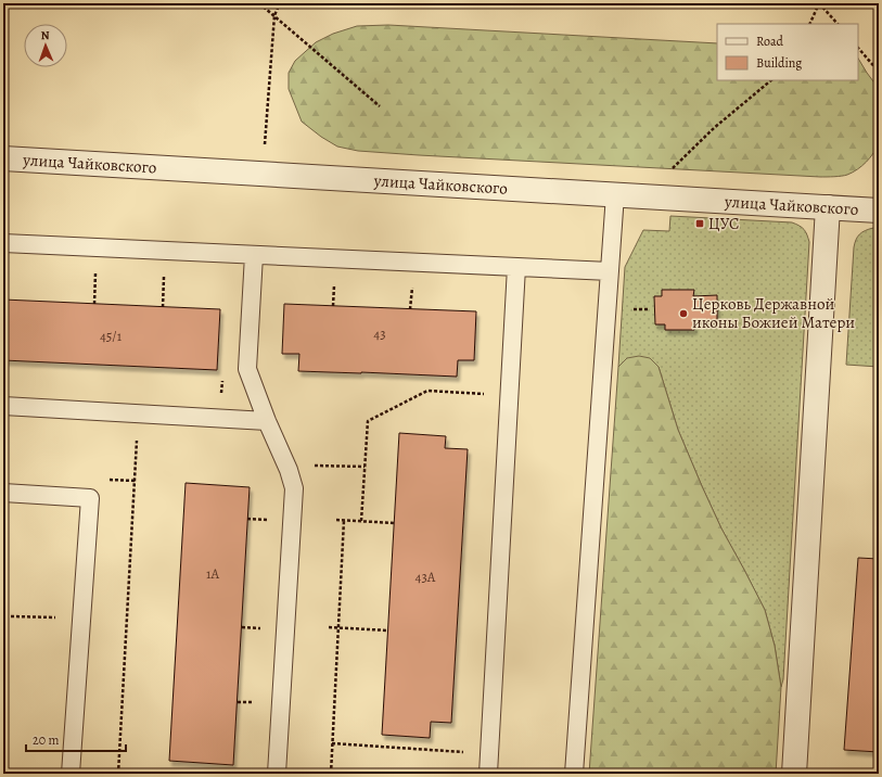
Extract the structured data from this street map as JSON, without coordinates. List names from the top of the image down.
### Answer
{
  "streets": {
    "street": ["улица Чайковского"]
  },
  "places": {
    "transit": ["ЦУС"],
    "other": ["Церковь Державной иконы Божией Матери"]
  },
  "house_numbers": [
    "43",
    "45/1",
    "1А",
    "43А"
  ],
  "legend": ["Road", "Building"],
  "scale_bar": "20 m",
  "north": "top"
}
